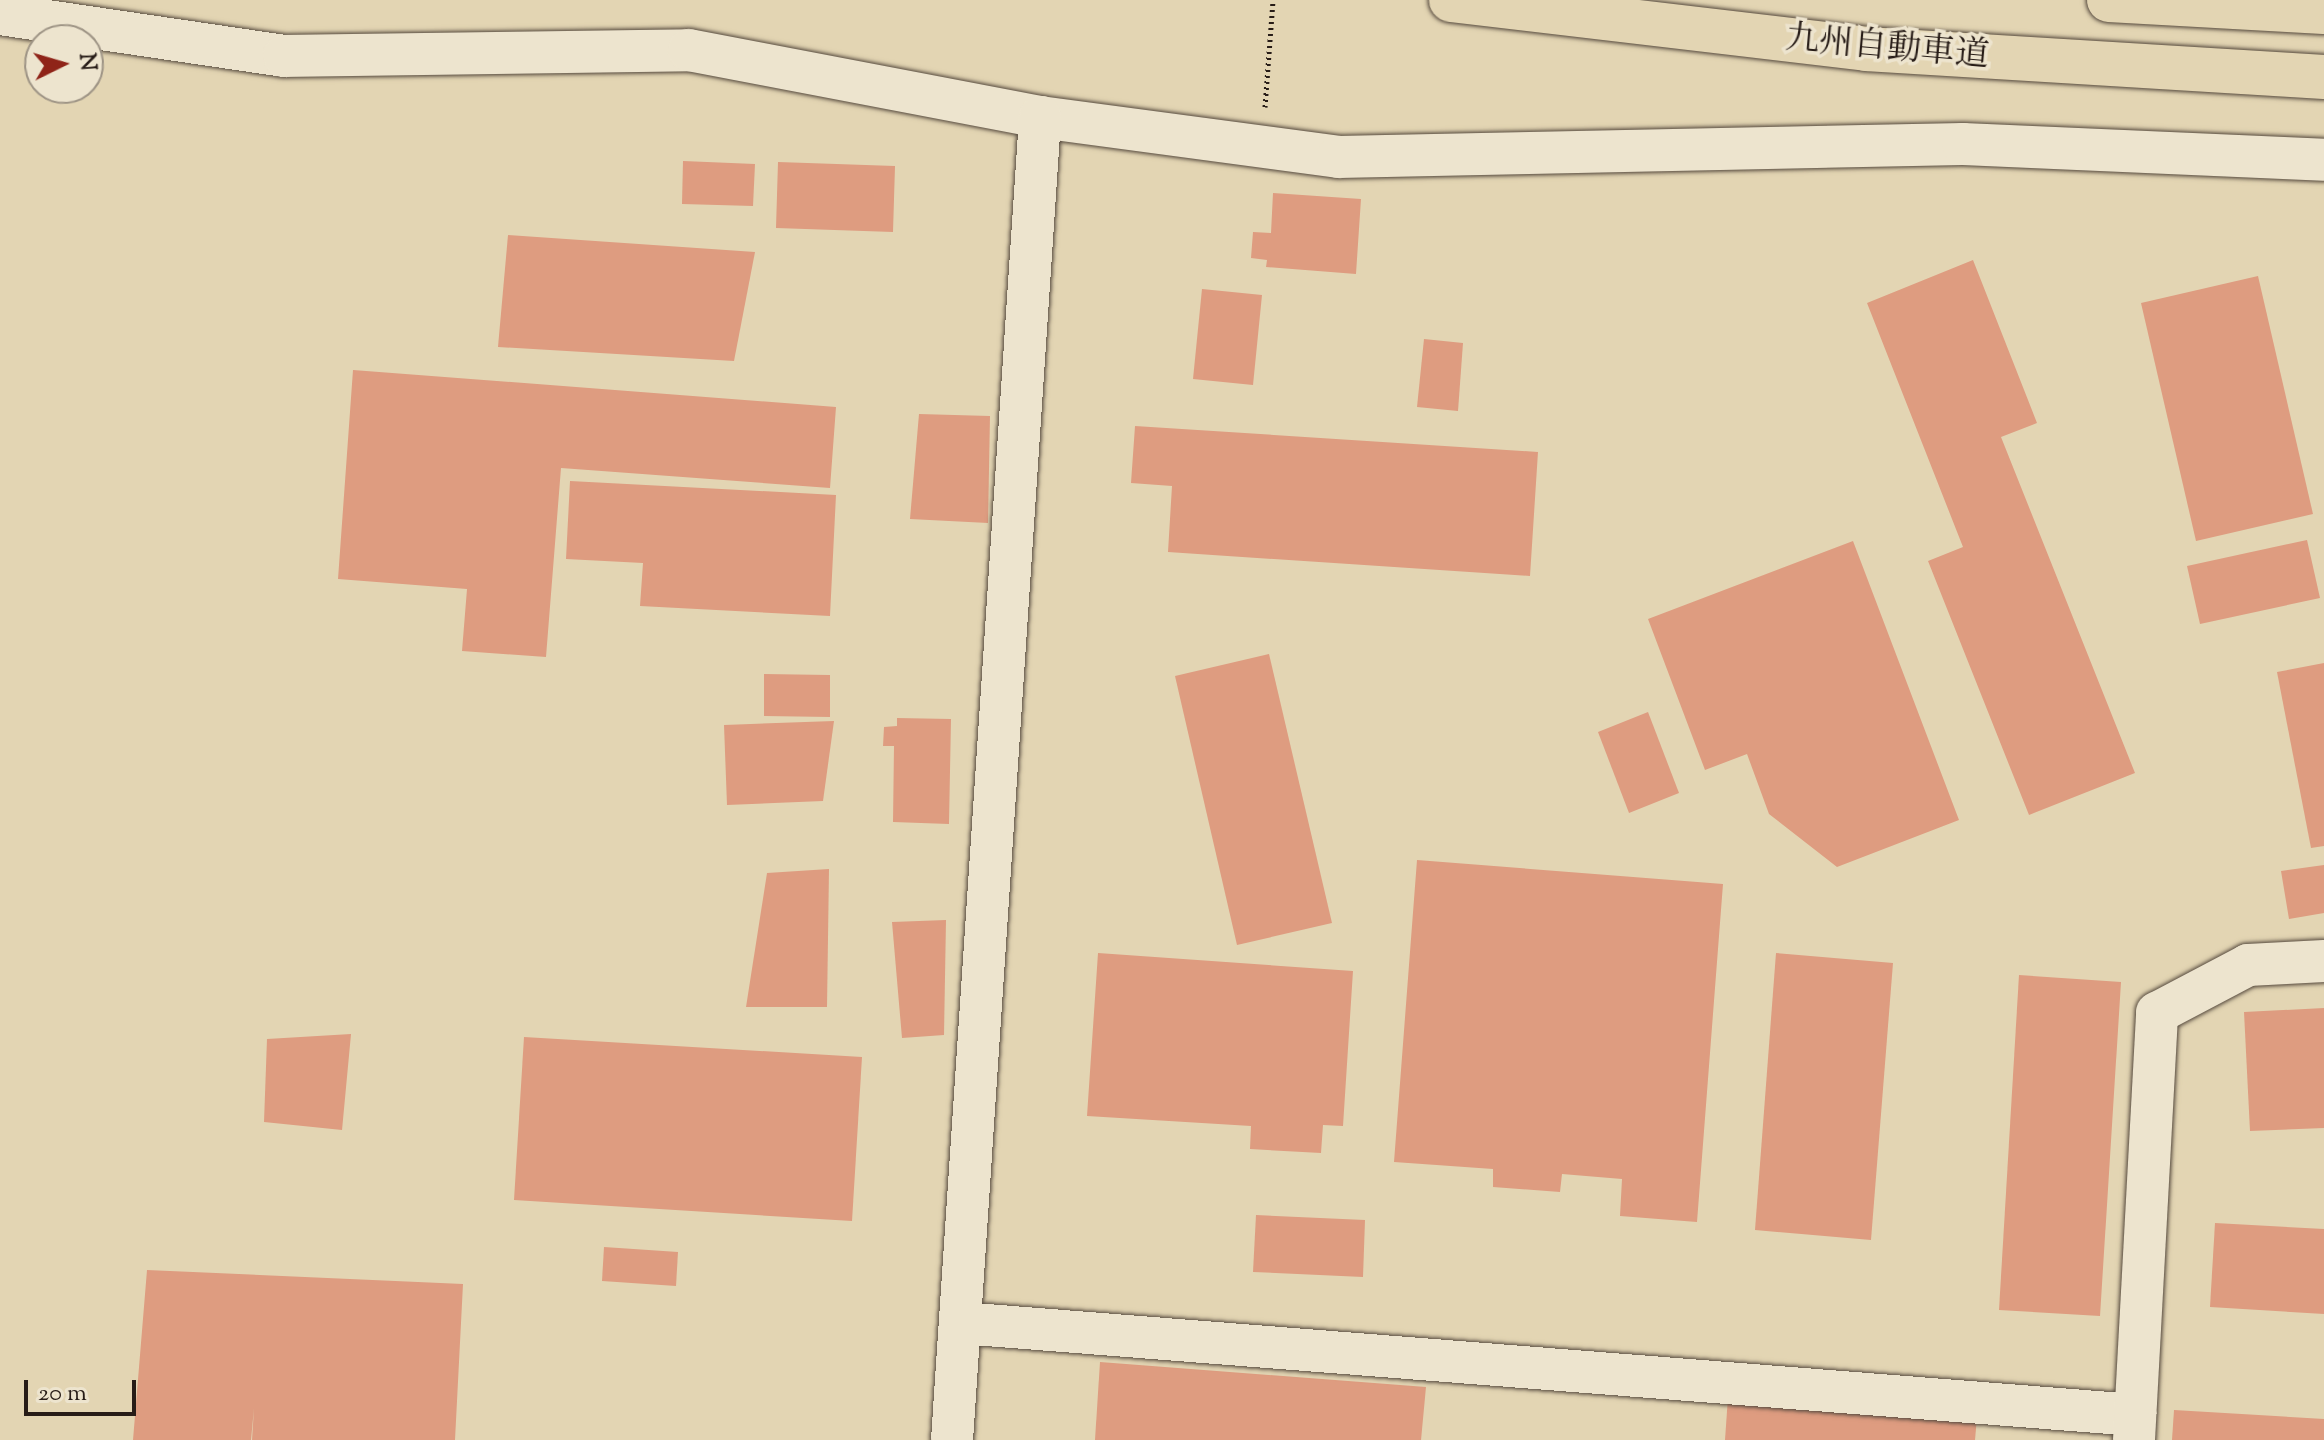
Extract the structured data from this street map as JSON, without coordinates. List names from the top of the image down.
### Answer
{
  "streets": {
    "highway": ["九州自動車道"]
  },
  "scale_bar": "20 m",
  "north": "right"
}
